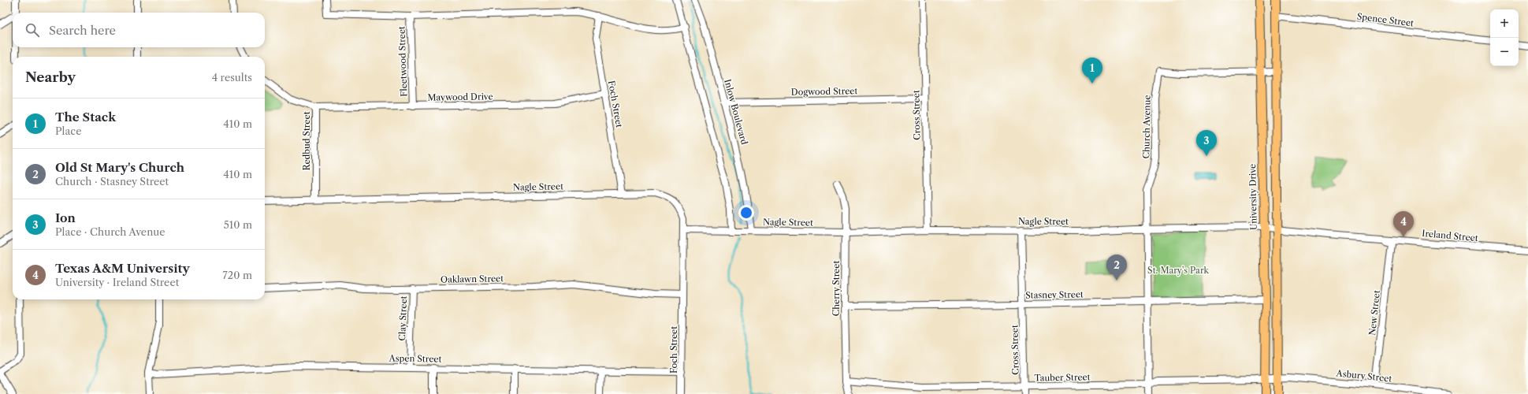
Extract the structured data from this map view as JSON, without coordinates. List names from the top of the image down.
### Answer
{
  "streets": {
    "main road": ["University Drive"],
    "street": [
      "Spence Street",
      "Fleetwood Street",
      "Dogwood Street",
      "Maywood Drive",
      "Foch Street",
      "Inlow Boulevard",
      "Cross Street",
      "Church Avenue",
      "Redbud Street",
      "Nagle Street",
      "Ireland Street",
      "Oaklawn Street",
      "Cherry Street",
      "Stasney Street",
      "New Street",
      "Clay Street",
      "Aspen Street",
      "Asbury Street",
      "Tauber Street"
    ]
  },
  "crossings": [
    ["Fleetwood Street", "Maywood Drive"],
    ["Dogwood Street", "Inlow Boulevard"],
    ["Dogwood Street", "Cross Street"],
    ["Maywood Drive", "Foch Street"],
    ["Maywood Drive", "Redbud Street"],
    ["Foch Street", "Nagle Street"],
    ["Foch Street", "Oaklawn Street"],
    ["Foch Street", "Aspen Street"],
    ["Inlow Boulevard", "Nagle Street"],
    ["Cross Street", "Nagle Street"],
    ["Cross Street", "Stasney Street"],
    ["Cross Street", "Tauber Street"],
    ["Church Avenue", "Nagle Street"],
    ["Church Avenue", "University Drive"],
    ["Church Avenue", "Stasney Street"],
    ["Church Avenue", "Tauber Street"],
    ["Redbud Street", "Nagle Street"],
    ["Nagle Street", "University Drive"],
    ["Nagle Street", "Ireland Street"],
    ["Nagle Street", "Cherry Street"],
    ["University Drive", "Stasney Street"],
    ["University Drive", "Tauber Street"],
    ["Ireland Street", "New Street"],
    ["Oaklawn Street", "Clay Street"],
    ["Cherry Street", "Stasney Street"],
    ["Cherry Street", "Tauber Street"],
    ["New Street", "Asbury Street"],
    ["Clay Street", "Aspen Street"],
    ["Asbury Street", "Tauber Street"]
  ],
  "parks": ["St. Mary's Park"],
  "page": {
    "map_buttons": ["+", "−"],
    "search": "Search here",
    "heading": ["Nearby", "4 results"],
    "pins": [
      "1",
      "3",
      "4",
      "2"
    ],
    "list": [
      {
        "mark": "1",
        "name": "The Stack",
        "note": "Place",
        "value": "410 m"
      },
      {
        "mark": "2",
        "name": "Old St Mary's Church",
        "note": "Church · Stasney Street",
        "value": "410 m"
      },
      {
        "mark": "3",
        "name": "Ion",
        "note": "Place · Church Avenue",
        "value": "510 m"
      },
      {
        "mark": "4",
        "name": "Texas A&M University",
        "note": "University · Ireland Street",
        "value": "720 m"
      }
    ]
  }
}
